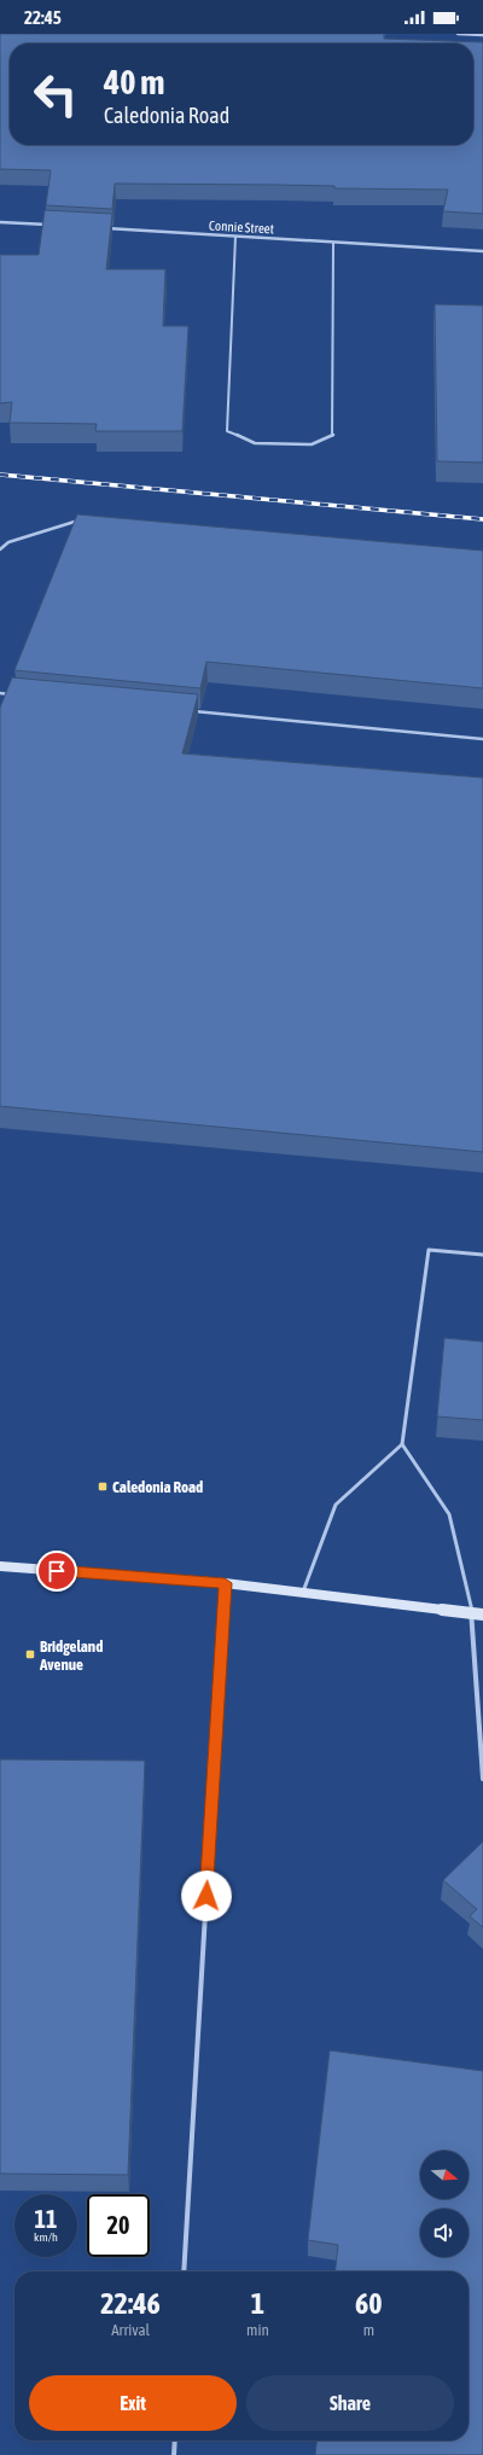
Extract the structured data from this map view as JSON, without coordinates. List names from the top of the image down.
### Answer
{
  "streets": {
    "street": ["Connie Street"]
  },
  "places": {
    "transit": ["Caledonia Road", "Bridgeland Avenue"]
  },
  "north": "right",
  "page": {
    "status": "22:45",
    "turn": ["40 m", "Caledonia Road"],
    "speed": "11 km/h",
    "limit": "20",
    "eta": [
      "22:46",
      "Arrival",
      "1",
      "min",
      "60",
      "m"
    ],
    "buttons": ["Exit", "Share"]
  }
}
